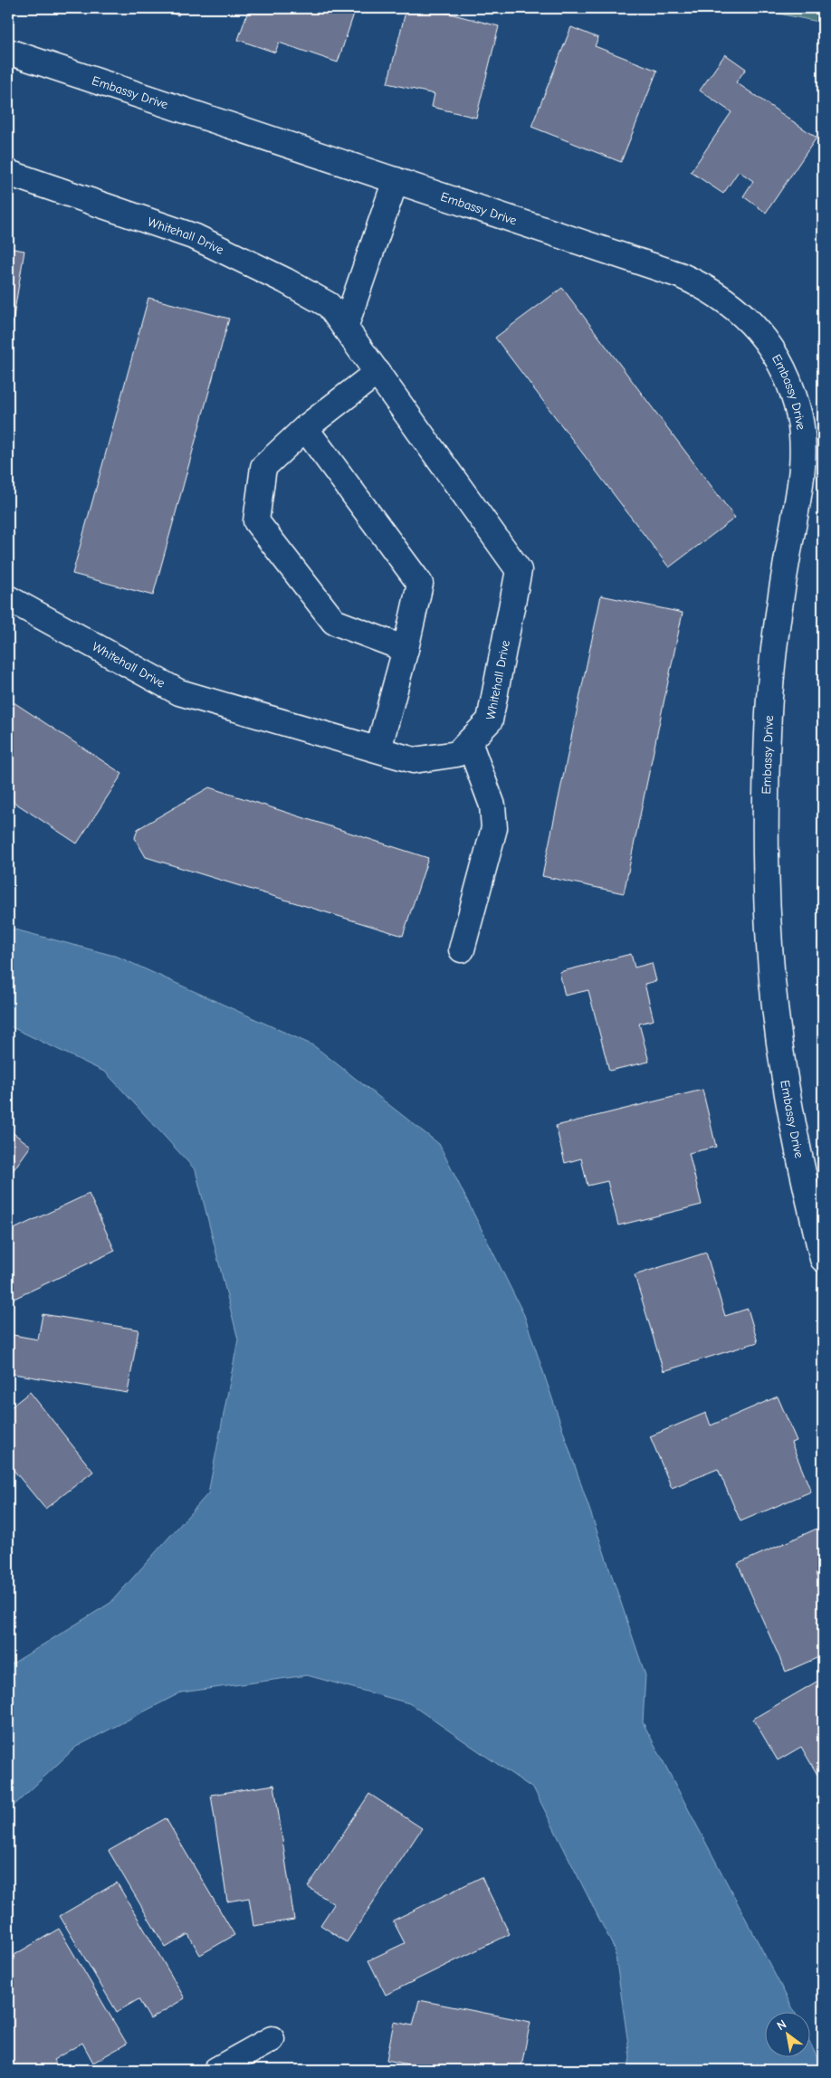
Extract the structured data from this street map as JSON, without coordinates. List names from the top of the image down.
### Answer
{
  "streets": {
    "street": ["Embassy Drive", "Whitehall Drive"]
  },
  "north": "top left"
}
